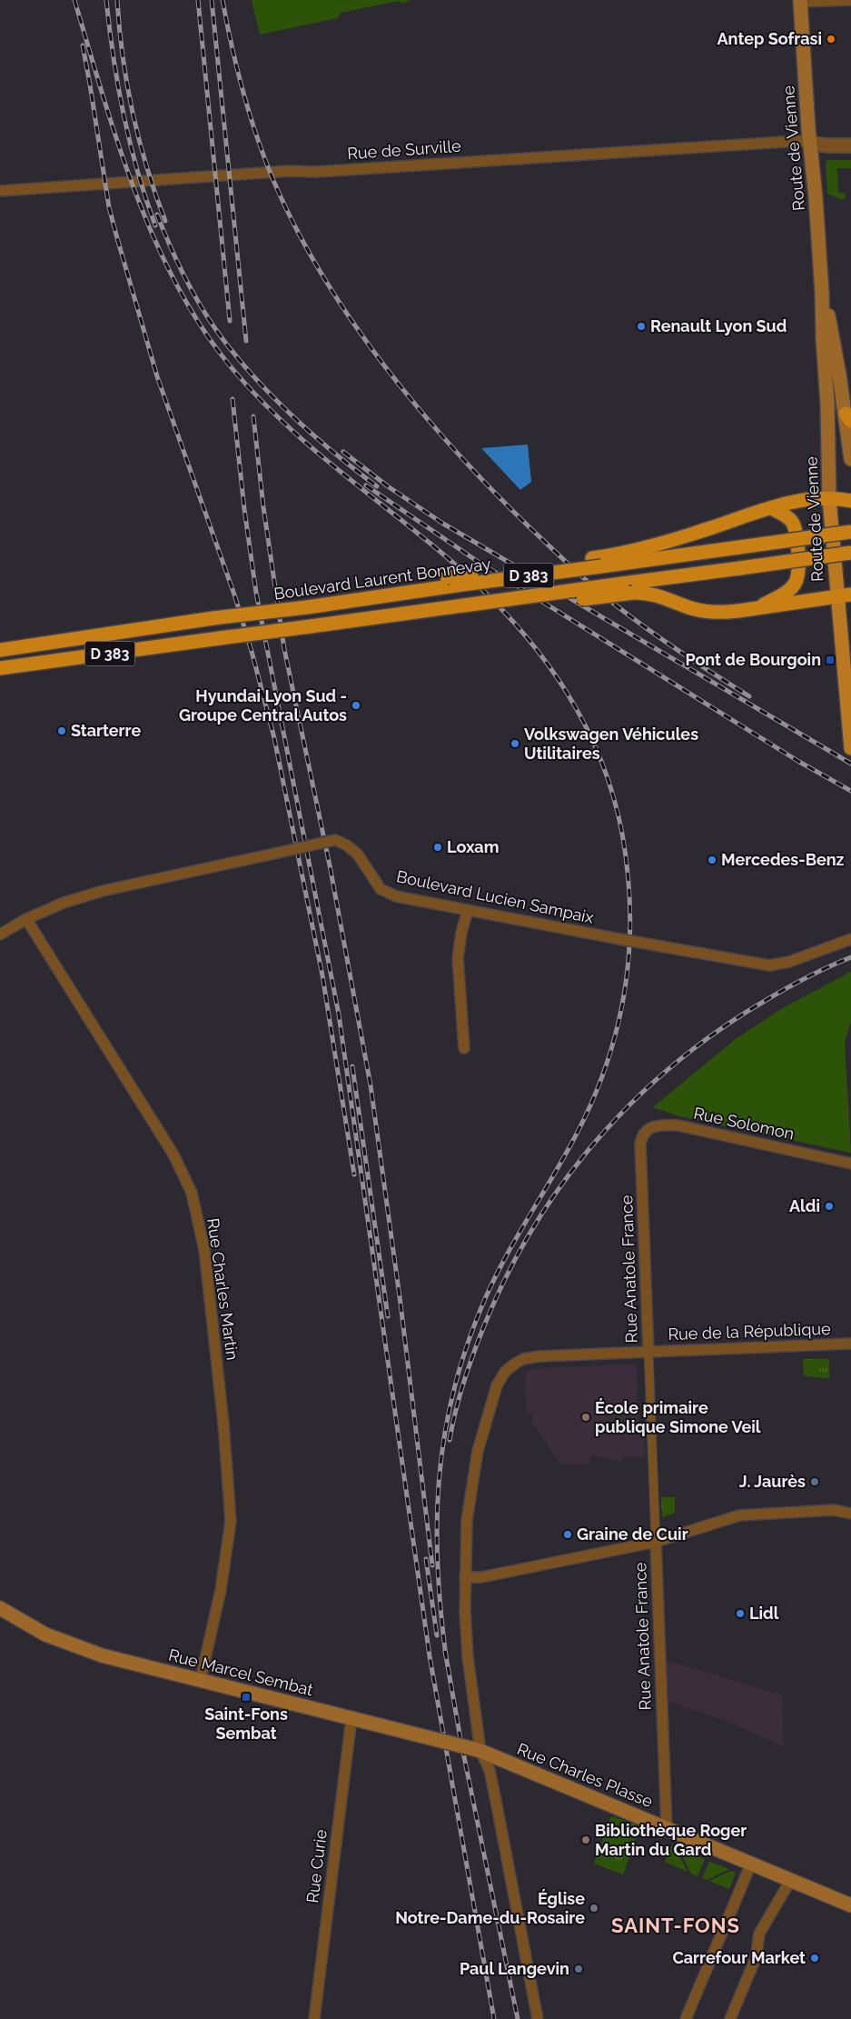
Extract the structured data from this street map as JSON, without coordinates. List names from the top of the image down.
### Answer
{
  "streets": {
    "highway": ["D 383", "Boulevard Laurent Bonnevay"],
    "main road": ["Route de Vienne", "Rue Marcel Sembat", "Rue Charles Plasse"],
    "street": [
      "Rue de Surville",
      "Boulevard Lucien Sampaix",
      "Rue Solomon",
      "Rue Anatole France",
      "Rue Charles Martin",
      "Rue de la République",
      "Rue Curie"
    ]
  },
  "crossings": [
    ["Route de Vienne", "Rue de Surville"],
    ["Boulevard Lucien Sampaix", "Rue Charles Martin"],
    ["Rue Solomon", "Rue Anatole France"],
    ["Rue Anatole France", "Rue de la République"],
    ["Rue Anatole France", "Rue Charles Plasse"],
    ["Rue Charles Martin", "Rue Marcel Sembat"],
    ["Rue de la République", "Rue Marcel Sembat"],
    ["Rue de la République", "Rue Charles Plasse"],
    ["Rue Marcel Sembat", "Rue Charles Plasse"],
    ["Rue Marcel Sembat", "Rue Curie"]
  ],
  "districts": ["SAINT-FONS"],
  "places": {
    "other": [
      "Antep Sofrasi",
      "Renault Lyon Sud",
      "Hyundai Lyon Sud - Groupe Central Autos",
      "Starterre",
      "Volkswagen Véhicules Utilitaires",
      "Loxam",
      "Mercedes-Benz",
      "Aldi",
      "École primaire publique Simone Veil",
      "J. Jaurès",
      "Graine de Cuir",
      "Lidl",
      "Bibliothèque Roger Martin du Gard",
      "Église Notre-Dame-du-Rosaire",
      "Carrefour Market",
      "Paul Langevin"
    ],
    "transit": ["Pont de Bourgoin", "Saint-Fons Sembat"]
  }
}
